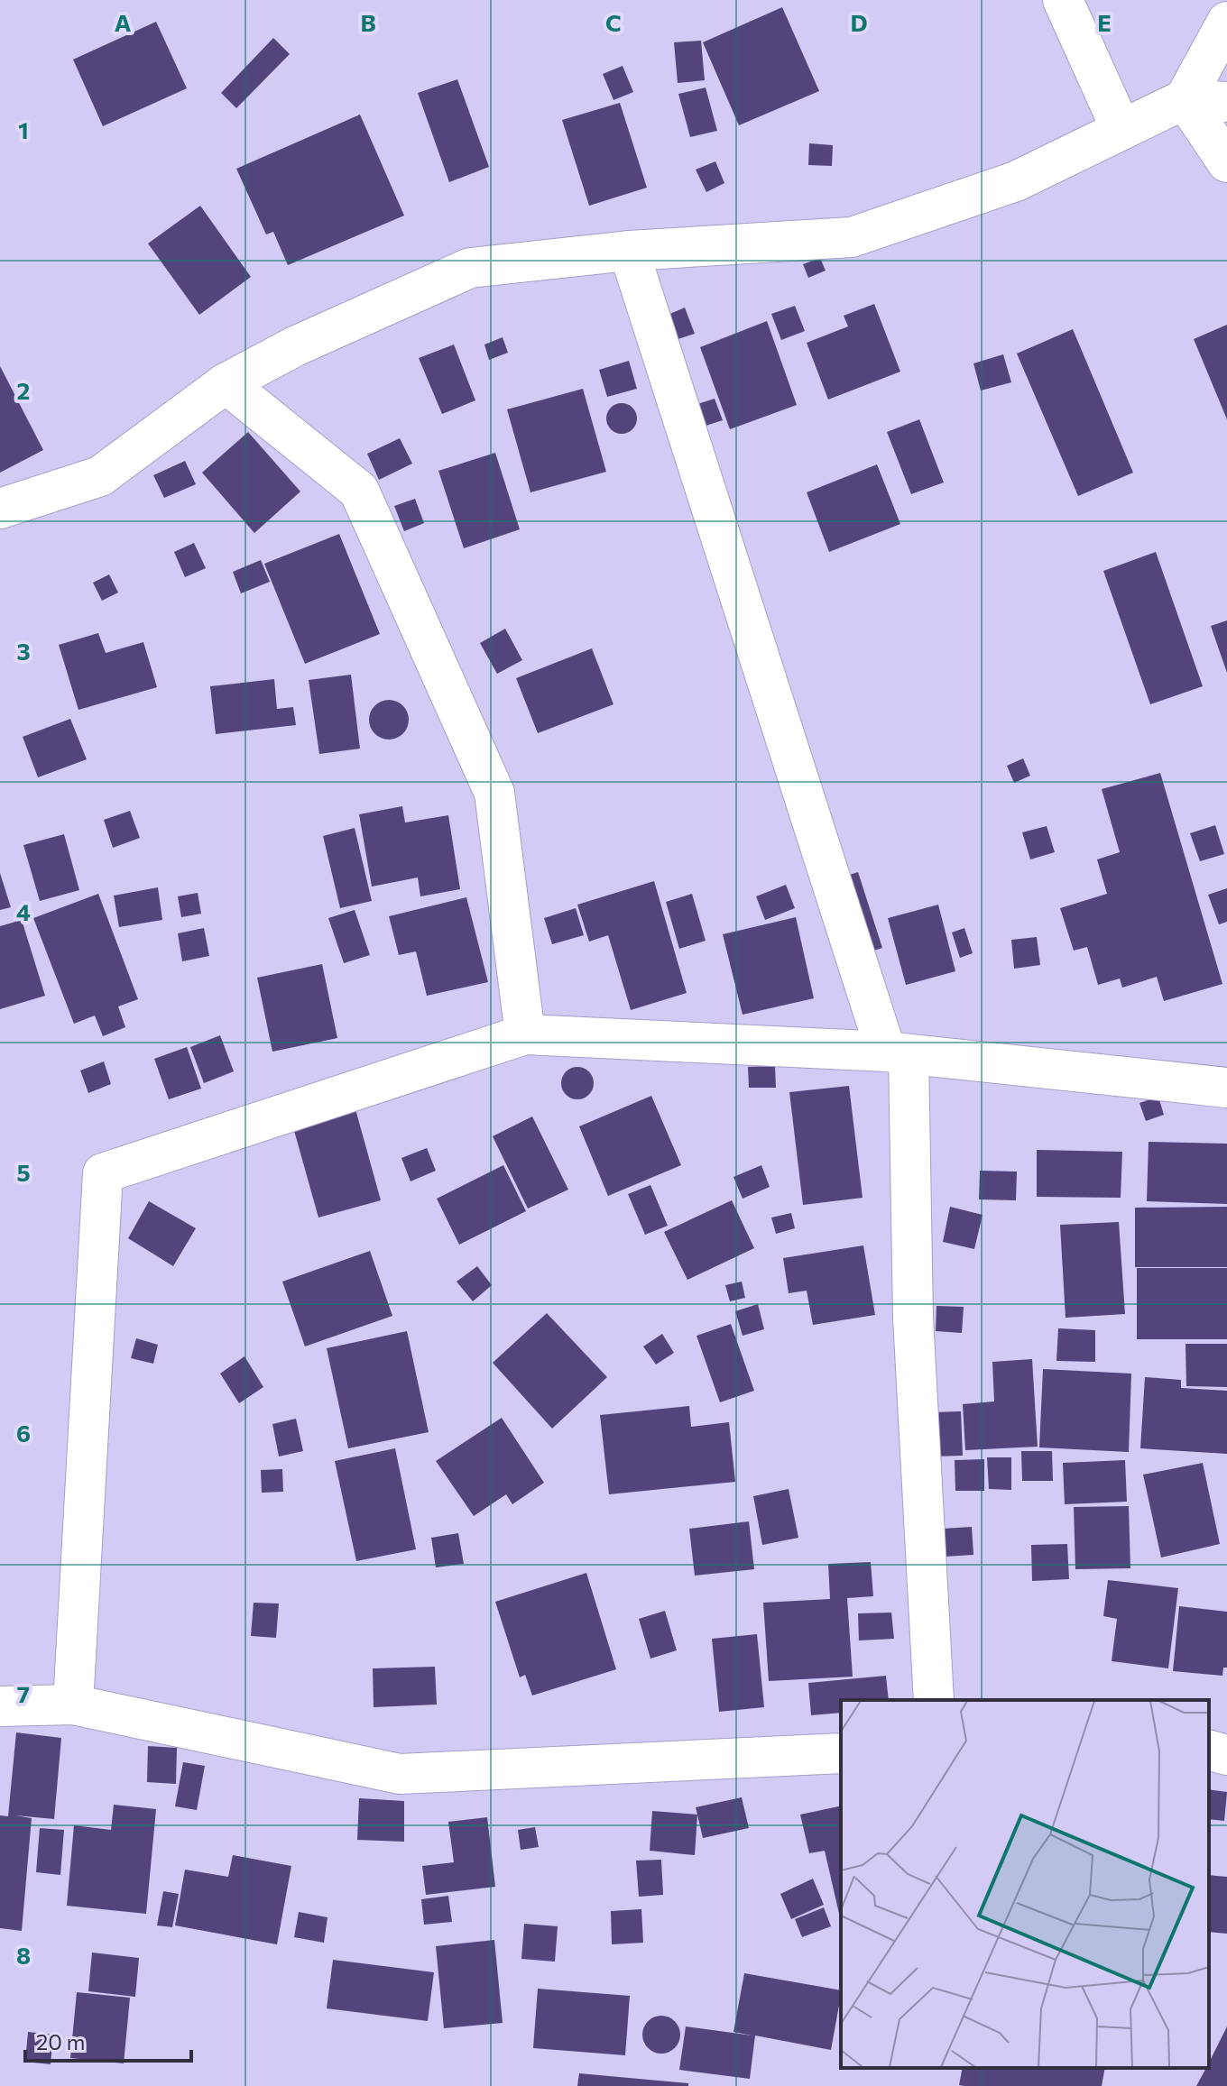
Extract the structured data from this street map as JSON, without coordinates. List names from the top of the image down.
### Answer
{
  "scale_bar": "20 m",
  "grid": {
    "columns": [
      "A",
      "B",
      "C",
      "D",
      "E"
    ],
    "rows": [
      "1",
      "2",
      "3",
      "4",
      "5",
      "6",
      "7",
      "8"
    ]
  }
}
